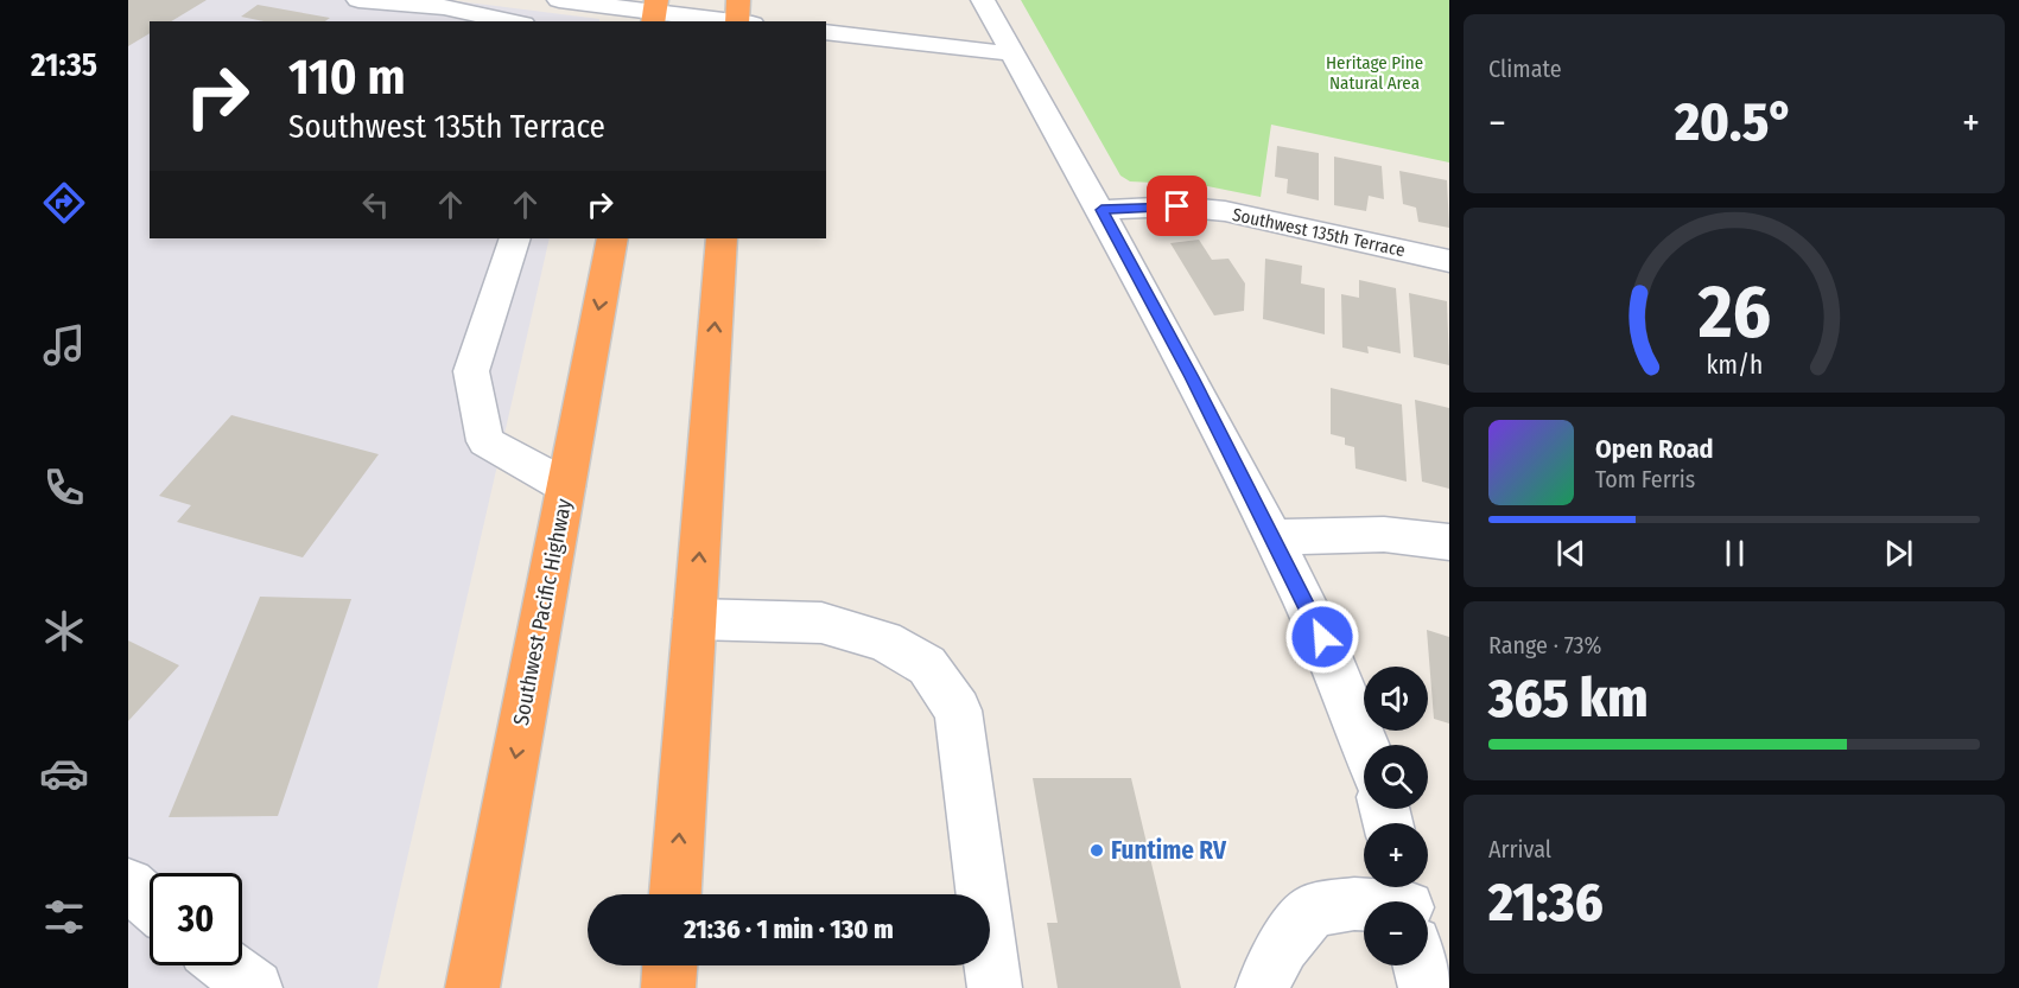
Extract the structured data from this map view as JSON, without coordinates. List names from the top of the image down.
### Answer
{
  "streets": {
    "highway": ["Southwest Pacific Highway"],
    "street": ["Southwest 135th Terrace"]
  },
  "parks": ["Heritage Pine Natural Area"],
  "places": ["Funtime RV"],
  "page": {
    "tabs": "21:35",
    "tile": [
      "Climate",
      ["Range · 73%", "365 km"],
      ["Arrival", "21:36"]
    ],
    "turn": ["110 m", "Southwest 135th Terrace"],
    "heat": ["−", "20.5°", "+"],
    "song": ["Open Road", "Tom Ferris"],
    "map_buttons": ["+", "−"],
    "limit": "30",
    "trip": "21:36 · 1 min · 130 m",
    "gauge": ["26", "km/h"]
  }
}
